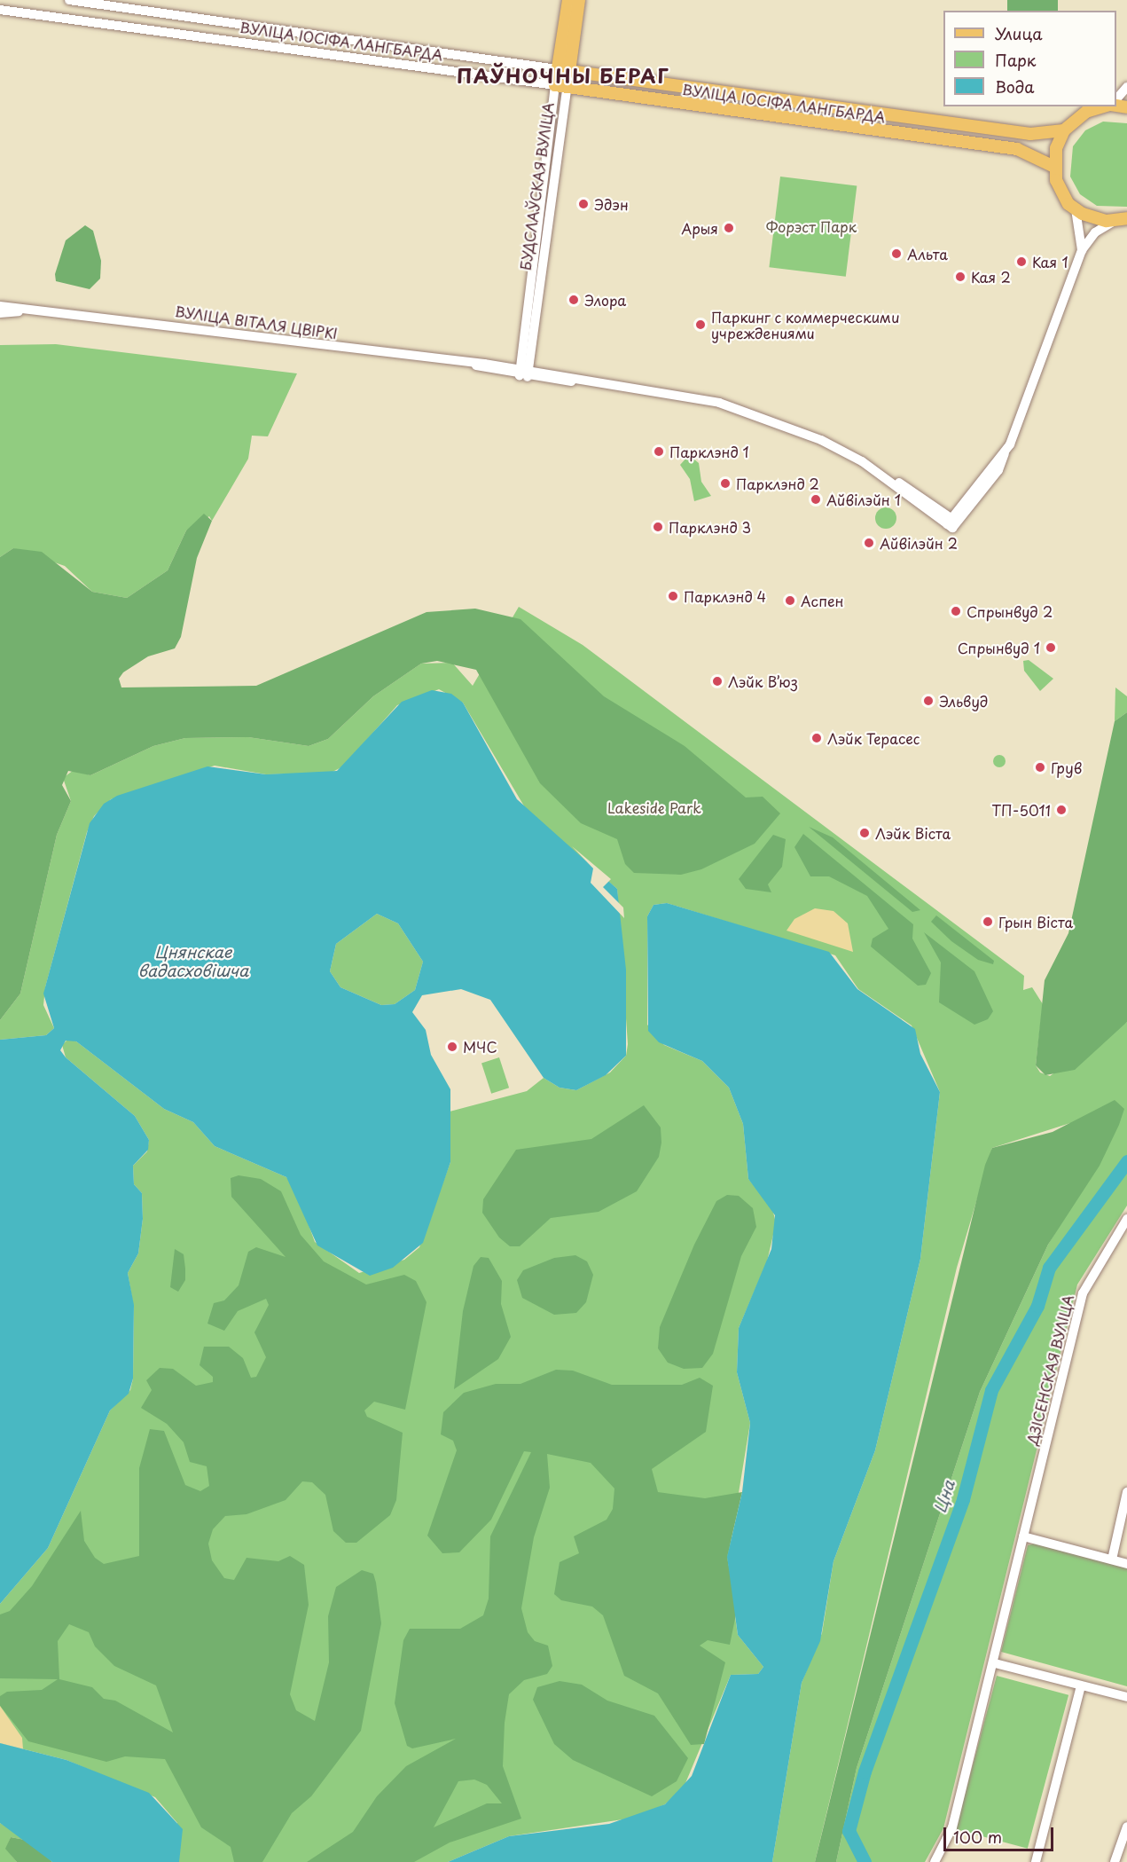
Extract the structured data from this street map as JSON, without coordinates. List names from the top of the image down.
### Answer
{
  "streets": {
    "main road": ["ВУЛІЦА ІОСІФА ЛАНГБАРДА", "БУДСЛАЎСКАЯ ВУЛІЦА"],
    "street": ["ВУЛІЦА ВІТАЛЯ ЦВІРКІ", "ДЗІСЕНСКАЯ ВУЛІЦА"]
  },
  "crossings": [
    ["ВУЛІЦА ІОСІФА ЛАНГБАРДА", "БУДСЛАЎСКАЯ ВУЛІЦА"],
    ["БУДСЛАЎСКАЯ ВУЛІЦА", "ВУЛІЦА ВІТАЛЯ ЦВІРКІ"]
  ],
  "districts": ["ПАЎНОЧНЫ БЕРАГ"],
  "water": ["Цнянскае вадасховішча", "Цна"],
  "parks": ["Форэст Парк", "Lakeside Park"],
  "places": [
    "Эдэн",
    "Арыя",
    "Альта",
    "Кая 1",
    "Кая 2",
    "Элора",
    "Паркинг с коммерческими учреждениями",
    "Парклэнд 1",
    "Парклэнд 2",
    "Айвілэйн 1",
    "Парклэнд 3",
    "Айвілэйн 2",
    "Парклэнд 4",
    "Аспен",
    "Спрынвуд 2",
    "Спрынвуд 1",
    "Лэйк В’юз",
    "Эльвуд",
    "Лэйк Терасес",
    "Грув",
    "ТП-5011",
    "Лэйк Вiста",
    "Грын Вiста",
    "МЧС"
  ],
  "legend": ["Улица", "Парк", "Вода"],
  "scale_bar": "100 m"
}
